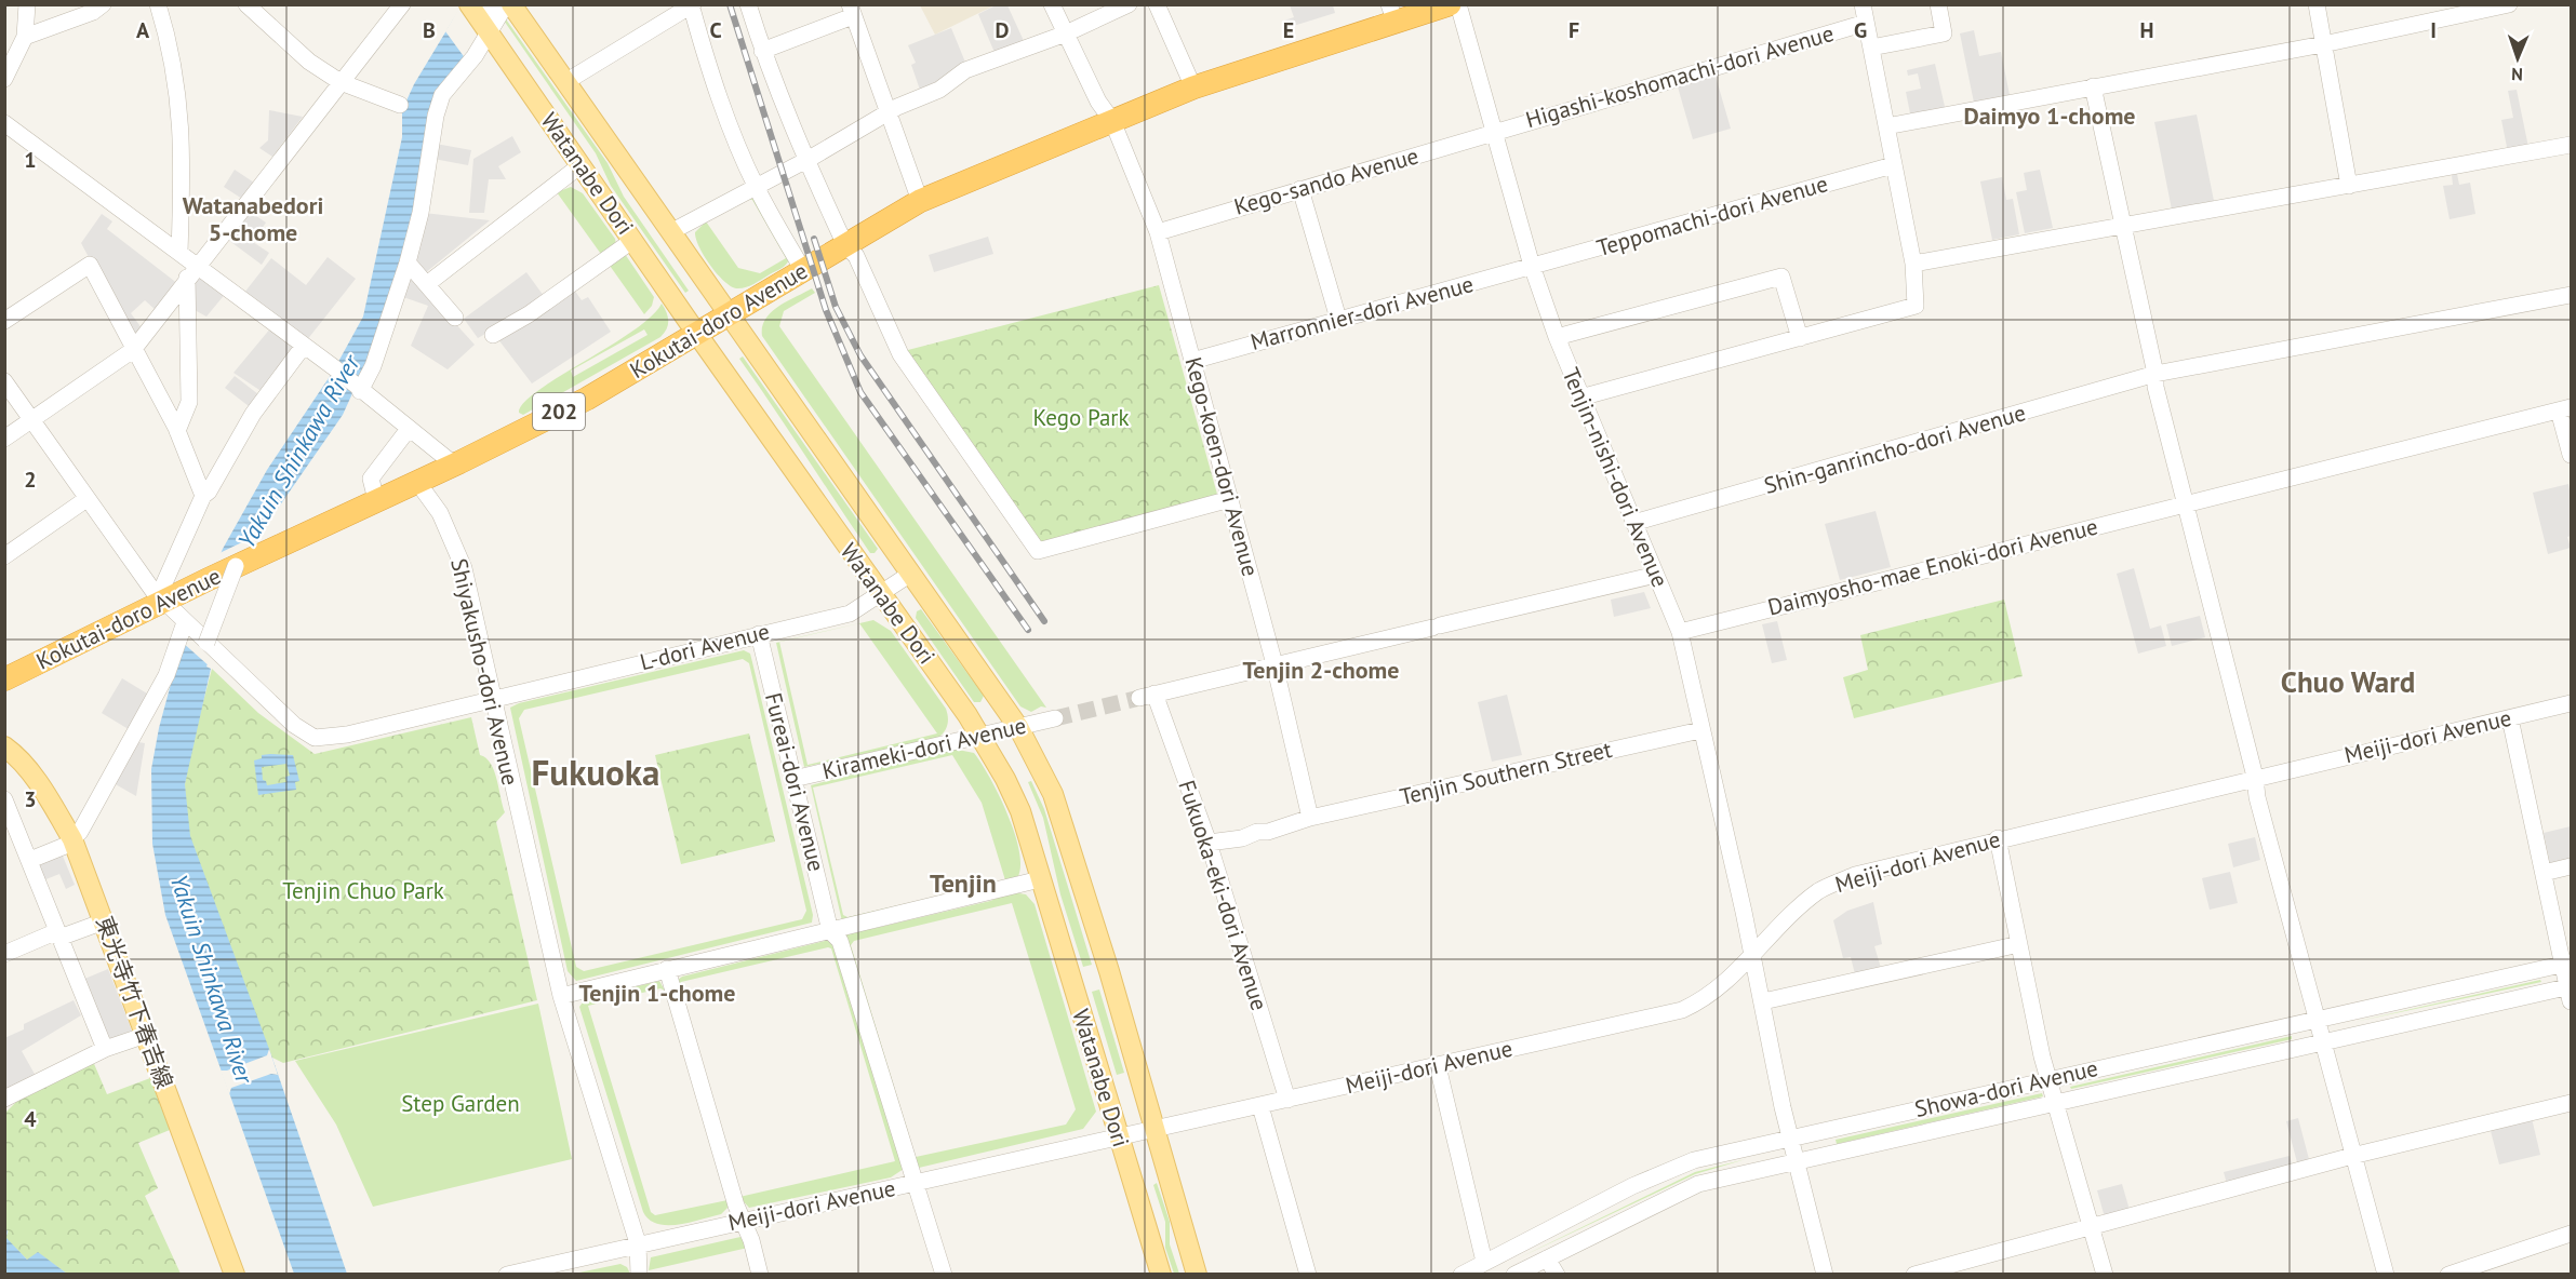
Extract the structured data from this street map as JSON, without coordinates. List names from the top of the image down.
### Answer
{
  "streets": {
    "highway": ["Kokutai-doro Avenue", "202"],
    "main road": ["Watanabe Dori", "東光寺竹下春吉線"],
    "street": [
      "Higashi-koshomachi-dori Avenue",
      "Kego-sando Avenue",
      "Teppomachi-dori Avenue",
      "Marronnier-dori Avenue",
      "Shin-ganrincho-dori Avenue",
      "Kego-koen-dori Avenue",
      "Tenjin-nishi-dori Avenue",
      "Daimyosho-mae Enoki-dori Avenue",
      "L-dori Avenue",
      "Shiyakusho-dori Avenue",
      "Meiji-dori Avenue",
      "Kirameki-dori Avenue",
      "Tenjin Southern Street",
      "Fureai-dori Avenue",
      "Fukuoka-eki-dori Avenue",
      "Showa-dori Avenue"
    ]
  },
  "crossings": [
    ["Higashi-koshomachi-dori Avenue", "Kego-sando Avenue"],
    ["Higashi-koshomachi-dori Avenue", "Tenjin-nishi-dori Avenue"],
    ["Watanabe Dori", "Kokutai-doro Avenue"],
    ["Watanabe Dori", "L-dori Avenue"],
    ["Watanabe Dori", "Meiji-dori Avenue"],
    ["Watanabe Dori", "Kirameki-dori Avenue"],
    ["Kego-sando Avenue", "Kego-koen-dori Avenue"],
    ["Kego-sando Avenue", "Tenjin-nishi-dori Avenue"],
    ["Teppomachi-dori Avenue", "Marronnier-dori Avenue"],
    ["Teppomachi-dori Avenue", "Tenjin-nishi-dori Avenue"],
    ["Marronnier-dori Avenue", "Kego-koen-dori Avenue"],
    ["Marronnier-dori Avenue", "Tenjin-nishi-dori Avenue"],
    ["Kokutai-doro Avenue", "Kego-koen-dori Avenue"],
    ["Kokutai-doro Avenue", "Shiyakusho-dori Avenue"],
    ["Shin-ganrincho-dori Avenue", "Tenjin-nishi-dori Avenue"],
    ["Kego-koen-dori Avenue", "Tenjin Southern Street"],
    ["Kego-koen-dori Avenue", "Fukuoka-eki-dori Avenue"],
    ["Tenjin-nishi-dori Avenue", "Daimyosho-mae Enoki-dori Avenue"],
    ["Tenjin-nishi-dori Avenue", "Meiji-dori Avenue"],
    ["Tenjin-nishi-dori Avenue", "Tenjin Southern Street"],
    ["Tenjin-nishi-dori Avenue", "Showa-dori Avenue"],
    ["L-dori Avenue", "Shiyakusho-dori Avenue"],
    ["L-dori Avenue", "Fureai-dori Avenue"],
    ["Shiyakusho-dori Avenue", "Meiji-dori Avenue"],
    ["Meiji-dori Avenue", "Fureai-dori Avenue"],
    ["Meiji-dori Avenue", "Fukuoka-eki-dori Avenue"],
    ["Kirameki-dori Avenue", "Fureai-dori Avenue"],
    ["Tenjin Southern Street", "Fukuoka-eki-dori Avenue"]
  ],
  "districts": [
    "Daimyo 1-chome",
    "Watanabedori 5-chome",
    "Tenjin 2-chome",
    "Chuo Ward",
    "Fukuoka",
    "Tenjin",
    "Tenjin 1-chome"
  ],
  "water": ["Yakuin Shinkawa River"],
  "parks": ["Kego Park", "Tenjin Chuo Park", "Step Garden"],
  "north": "bottom",
  "grid": {
    "columns": [
      "A",
      "B",
      "C",
      "D",
      "E",
      "F",
      "G",
      "H",
      "I"
    ],
    "rows": [
      "1",
      "2",
      "3",
      "4"
    ]
  }
}
